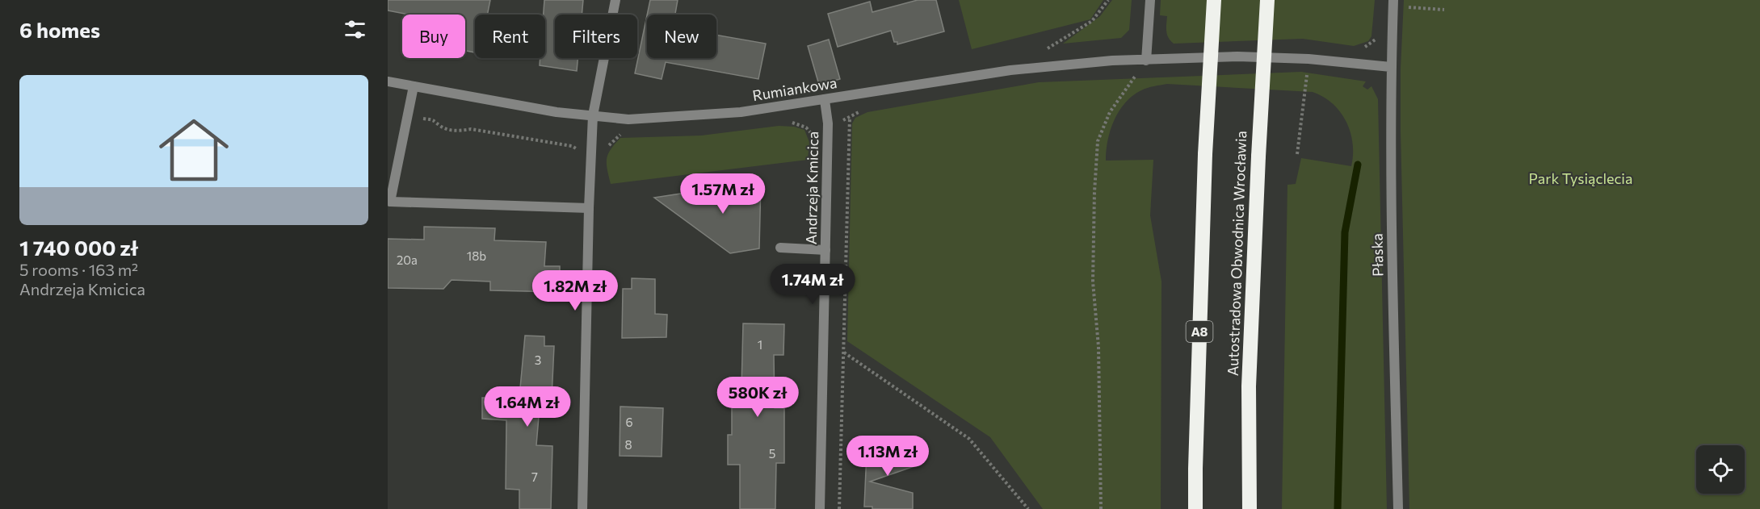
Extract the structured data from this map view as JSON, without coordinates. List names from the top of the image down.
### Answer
{
  "streets": {
    "highway": ["Autostradowa Obwodnica Wrocławia", "A8"],
    "street": ["Rumiankowa", "Andrzeja Kmicica", "Płaska"]
  },
  "crossings": [
    ["Rumiankowa", "Andrzeja Kmicica"],
    ["Rumiankowa", "Płaska"]
  ],
  "parks": ["Park Tysiąclecia"],
  "house_numbers": [
    "18b",
    "20a",
    "1",
    "3",
    "6",
    "8",
    "5",
    "7"
  ],
  "page": {
    "heading": "6 homes",
    "chip": [
      "Buy",
      "Rent",
      "Filters",
      "New"
    ],
    "list": [
      {
        "name": "1 740 000 zł",
        "note": "5 rooms · 163 m² · Andrzeja Kmicica"
      }
    ],
    "price": [
      "1.57M zł",
      "1.74M zł",
      "1.82M zł",
      "580K zł",
      "1.64M zł",
      "1.13M zł"
    ]
  }
}
